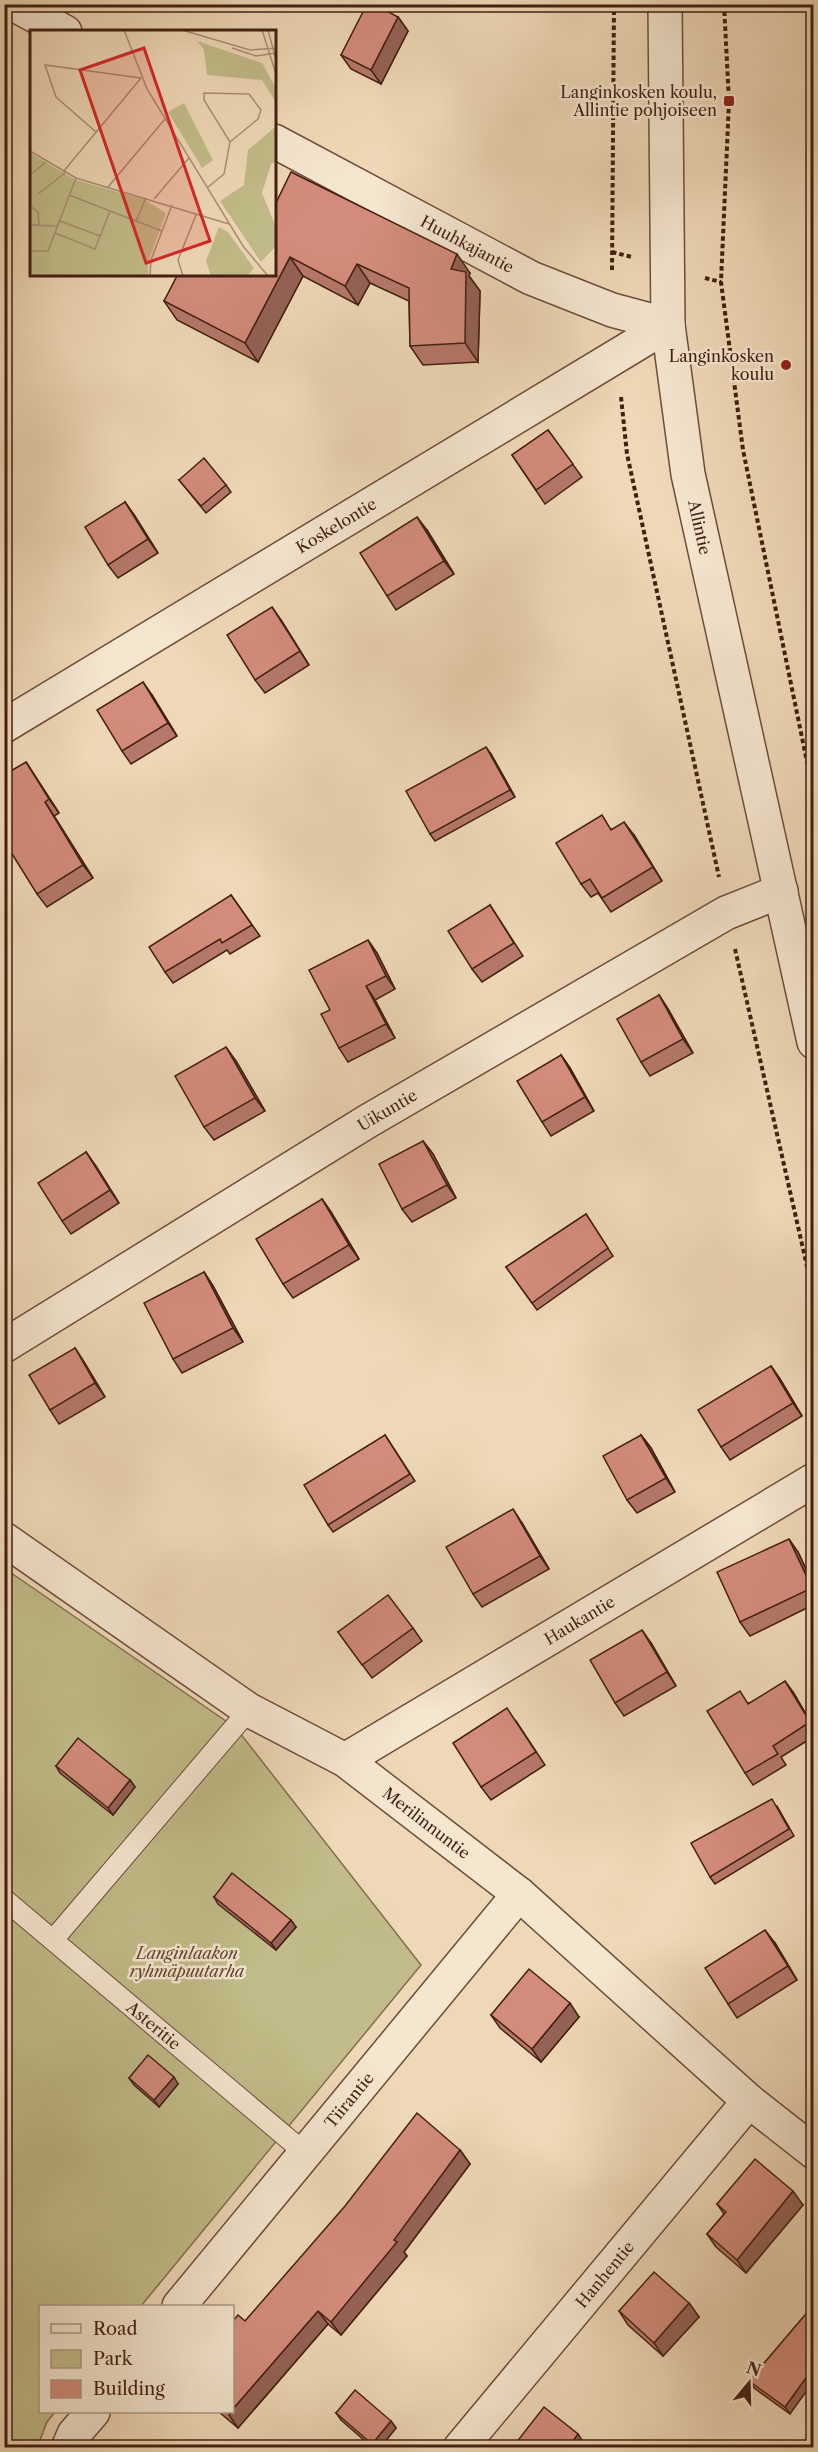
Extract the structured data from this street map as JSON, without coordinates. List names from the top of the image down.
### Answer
{
  "streets": {
    "street": [
      "Huuhkajantie",
      "Koskelontie",
      "Allintie",
      "Uikuntie",
      "Haukantie",
      "Merilinnuntie",
      "Tiirantie",
      "Hanhentie"
    ],
    "lane": ["Asteritie"]
  },
  "crossings": [
    ["Huuhkajantie", "Koskelontie"],
    ["Huuhkajantie", "Allintie"],
    ["Koskelontie", "Allintie"],
    ["Allintie", "Uikuntie"],
    ["Haukantie", "Merilinnuntie"],
    ["Merilinnuntie", "Tiirantie"],
    ["Merilinnuntie", "Hanhentie"],
    ["Asteritie", "Tiirantie"]
  ],
  "parks": ["Langinlaakon ryhmäpuutarha"],
  "places": {
    "transit": ["Langinkosken koulu, Allintie pohjoiseen"],
    "other": ["Langinkosken koulu"]
  },
  "legend": ["Road", "Park", "Building"],
  "north": "top"
}
